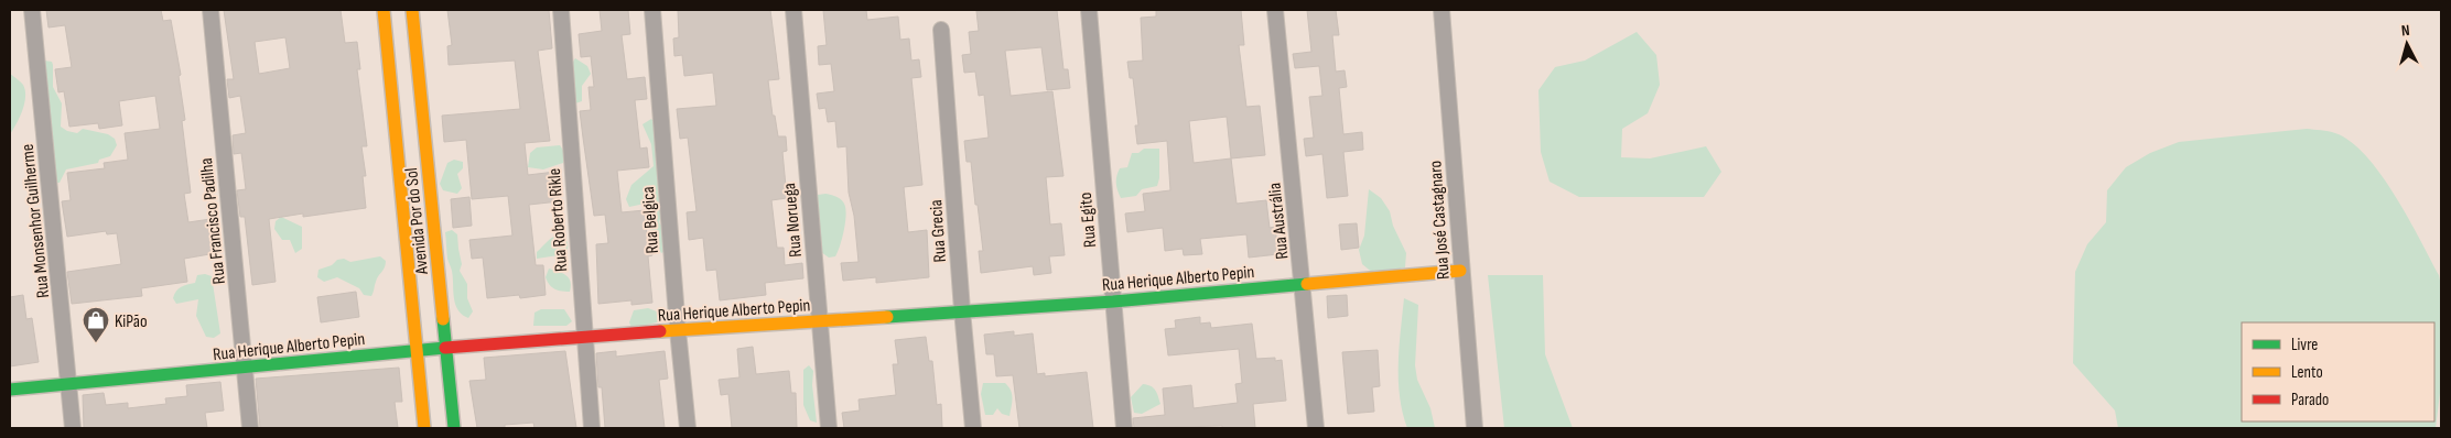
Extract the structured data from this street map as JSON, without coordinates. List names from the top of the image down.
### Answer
{
  "streets": {
    "street": [
      "Rua Roberto Rikle",
      "Rua Belgica",
      "Rua Noruega",
      "Rua Egito",
      "Rua José Castagnaro",
      "Rua Monsenhor Guilherme",
      "Rua Francisco Padilha",
      "Avenida Por do Sol",
      "Rua Austrália",
      "Rua Grecia",
      "Rua Herique Alberto Pepin"
    ]
  },
  "crossings": [
    ["Rua Roberto Rikle", "Rua Herique Alberto Pepin"],
    ["Rua Belgica", "Rua Herique Alberto Pepin"],
    ["Rua Noruega", "Rua Herique Alberto Pepin"],
    ["Rua Egito", "Rua Herique Alberto Pepin"],
    ["Rua José Castagnaro", "Rua Herique Alberto Pepin"],
    ["Rua Monsenhor Guilherme", "Rua Herique Alberto Pepin"],
    ["Rua Francisco Padilha", "Rua Herique Alberto Pepin"],
    ["Avenida Por do Sol", "Rua Herique Alberto Pepin"],
    ["Rua Austrália", "Rua Herique Alberto Pepin"],
    ["Rua Grecia", "Rua Herique Alberto Pepin"]
  ],
  "places": {
    "shop": ["KiPão"]
  },
  "legend": ["Livre", "Lento", "Parado"],
  "north": "top"
}
